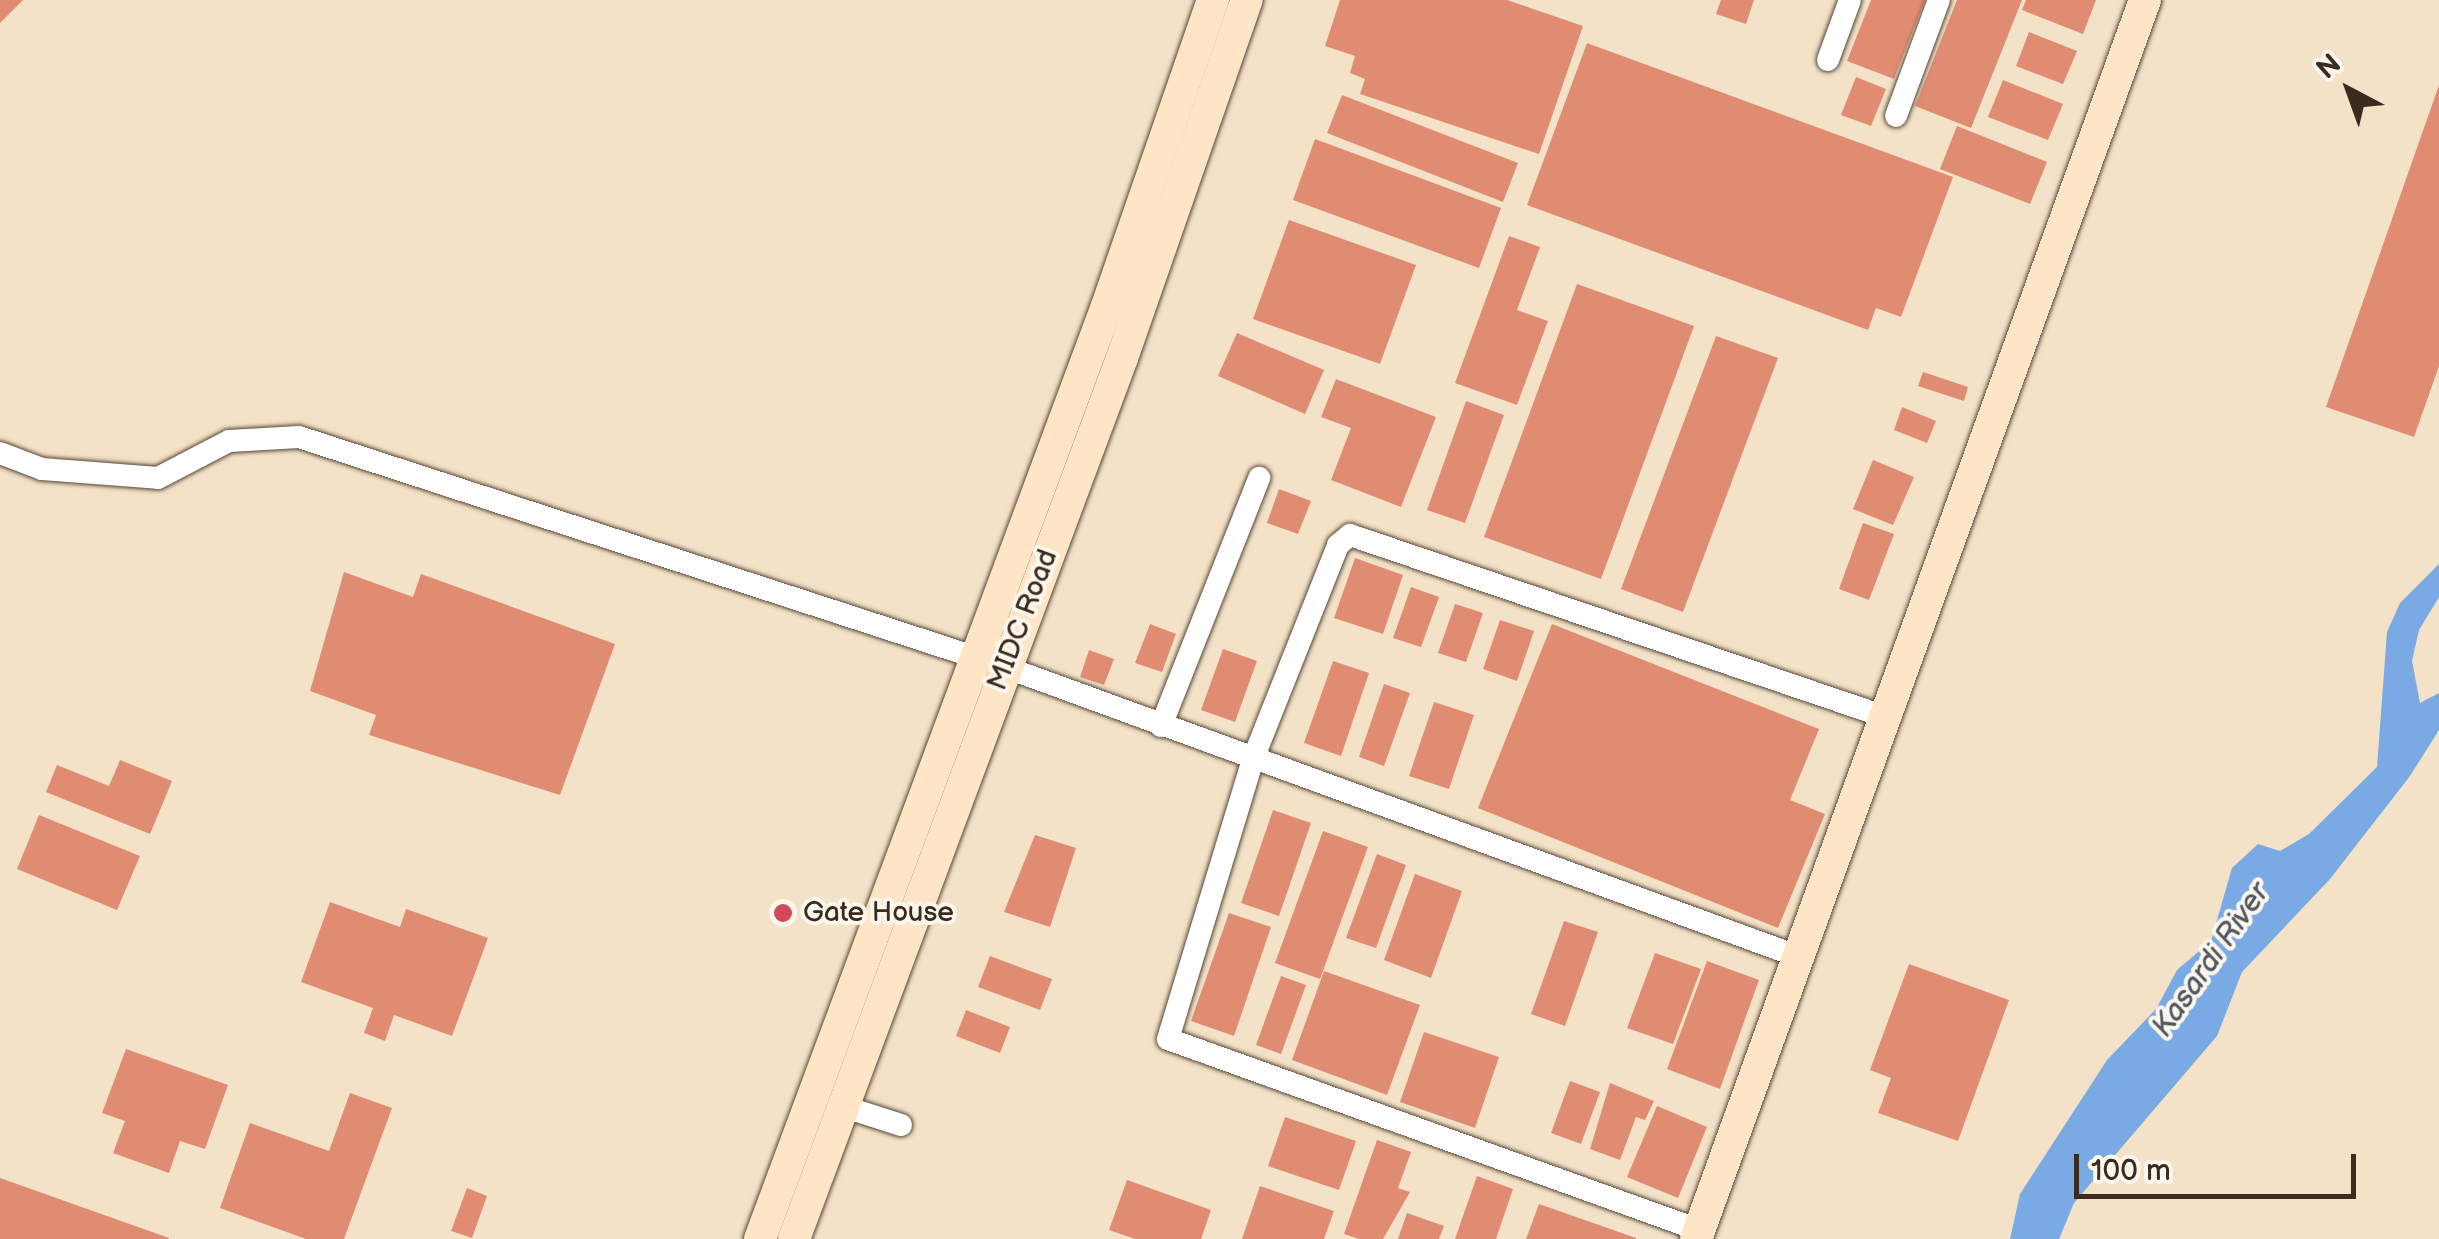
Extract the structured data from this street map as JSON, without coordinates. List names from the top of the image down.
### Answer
{
  "streets": {
    "main road": ["MIDC Road"]
  },
  "water": ["Kasardi River"],
  "places": ["Gate House"],
  "scale_bar": "100 m",
  "north": "top left"
}
